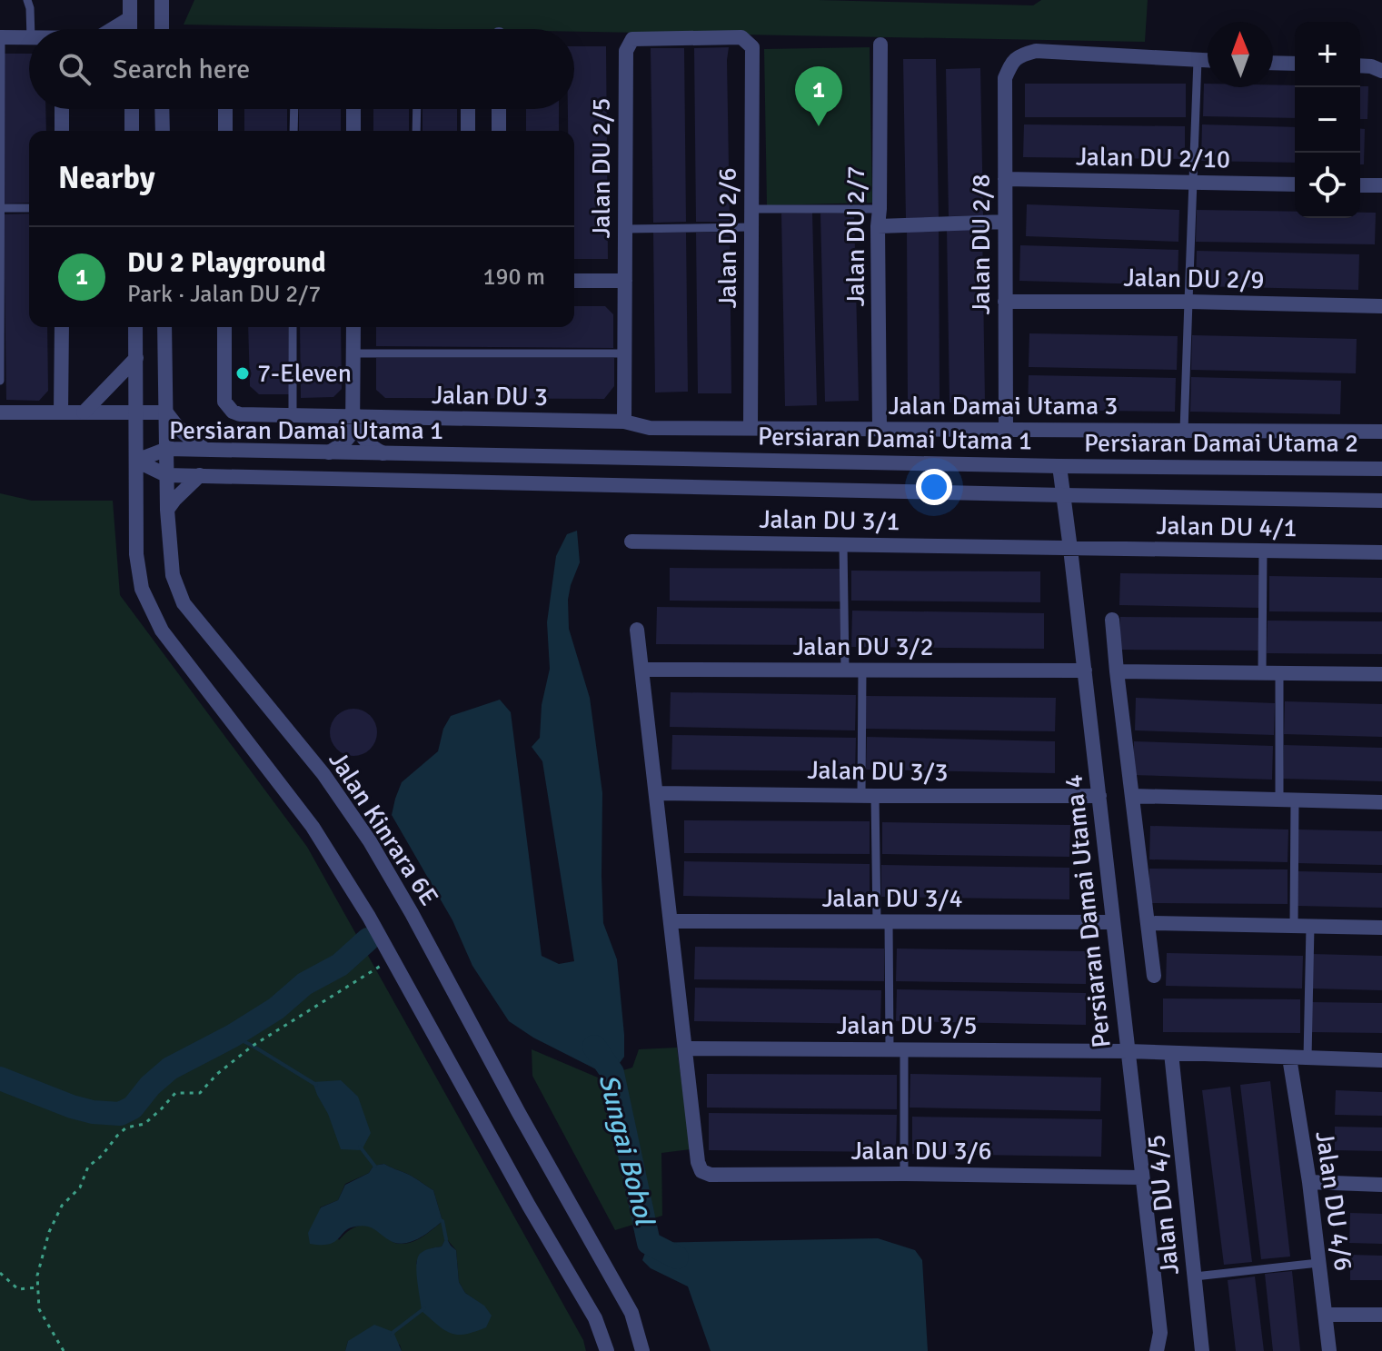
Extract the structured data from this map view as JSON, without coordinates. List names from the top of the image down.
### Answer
{
  "streets": {
    "street": [
      "Jalan DU 2/10",
      "Jalan DU 2/5",
      "Jalan DU 2/7",
      "Jalan DU 2/6",
      "Jalan DU 2/8",
      "Jalan DU 2/9",
      "Jalan DU 3",
      "Jalan Damai Utama 3",
      "Persiaran Damai Utama 1",
      "Persiaran Damai Utama 2",
      "Jalan DU 3/1",
      "Jalan DU 4/1",
      "Jalan DU 3/2",
      "Jalan DU 3/3",
      "Jalan Kinrara 6E",
      "Jalan DU 3/4",
      "Persiaran Damai Utama 4",
      "Jalan DU 3/5",
      "Jalan DU 3/6",
      "Jalan DU 4/6",
      "Jalan DU 4/5"
    ]
  },
  "crossings": [
    ["Jalan DU 2/10", "Jalan DU 2/8"],
    ["Jalan DU 2/5", "Jalan DU 2/6"],
    ["Jalan DU 2/5", "Jalan DU 3"],
    ["Jalan DU 2/5", "Jalan Damai Utama 3"],
    ["Jalan DU 2/7", "Jalan Damai Utama 3"],
    ["Jalan DU 2/6", "Jalan Damai Utama 3"],
    ["Jalan DU 2/8", "Jalan DU 2/9"],
    ["Jalan DU 2/8", "Jalan Damai Utama 3"],
    ["Jalan DU 3", "Jalan Damai Utama 3"],
    ["Persiaran Damai Utama 1", "Persiaran Damai Utama 2"],
    ["Persiaran Damai Utama 1", "Jalan Kinrara 6E"],
    ["Persiaran Damai Utama 1", "Persiaran Damai Utama 4"],
    ["Persiaran Damai Utama 2", "Persiaran Damai Utama 4"],
    ["Jalan DU 3/1", "Jalan DU 4/1"],
    ["Jalan DU 3/1", "Persiaran Damai Utama 4"],
    ["Jalan DU 4/1", "Persiaran Damai Utama 4"],
    ["Jalan DU 3/2", "Persiaran Damai Utama 4"],
    ["Jalan DU 3/3", "Persiaran Damai Utama 4"],
    ["Jalan DU 3/4", "Persiaran Damai Utama 4"],
    ["Persiaran Damai Utama 4", "Jalan DU 3/5"],
    ["Persiaran Damai Utama 4", "Jalan DU 3/6"],
    ["Jalan DU 3/5", "Jalan DU 3/6"],
    ["Jalan DU 3/5", "Jalan DU 4/6"],
    ["Jalan DU 3/5", "Jalan DU 4/5"]
  ],
  "water": ["Sungai Bohol"],
  "places": ["7-Eleven"],
  "north": "top",
  "page": {
    "map_buttons": ["+", "−"],
    "search": "Search here",
    "pins": "1",
    "heading": "Nearby",
    "list": [
      {
        "mark": "1",
        "name": "DU 2 Playground",
        "note": "Park · Jalan DU 2/7",
        "value": "190 m"
      }
    ]
  }
}
